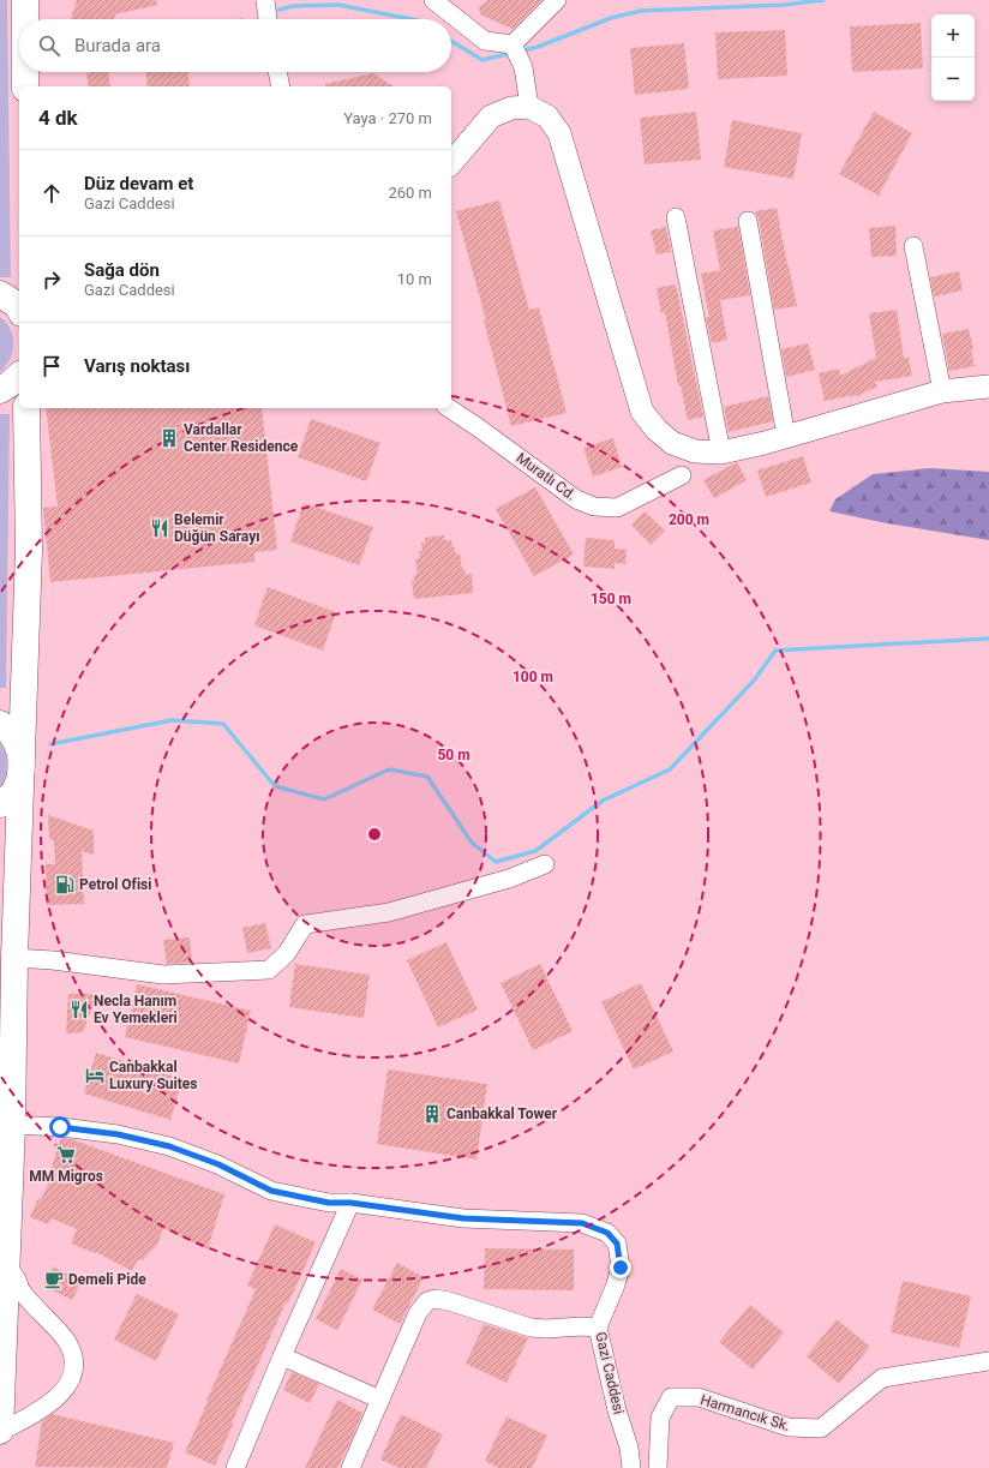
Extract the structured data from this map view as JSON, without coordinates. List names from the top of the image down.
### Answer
{
  "streets": {
    "street": ["Muratlı Cd.", "Gazi Caddesi", "Harmancık Sk."]
  },
  "places": {
    "building": ["Vardallar Center Residence", "Canbakkal Tower"],
    "restaurant": ["Belemir Düğün Sarayı", "Necla Hanım Ev Yemekleri"],
    "fuel station": ["Petrol Ofisi"],
    "hotel": ["Canbakkal Luxury Suites"],
    "supermarket": ["MM Migros"],
    "cafe": ["Demeli Pide"]
  },
  "page": {
    "map_buttons": ["+", "−"],
    "search": "Burada ara",
    "heading": ["4 dk", "Yaya · 270 m"],
    "list": [
      ["Düz devam et", "Gazi Caddesi", "260 m"],
      ["Sağa dön", "Gazi Caddesi", "10 m"],
      "Varış noktası"
    ]
  },
  "rings": [
    "200 m",
    "150 m",
    "100 m",
    "50 m"
  ]
}
